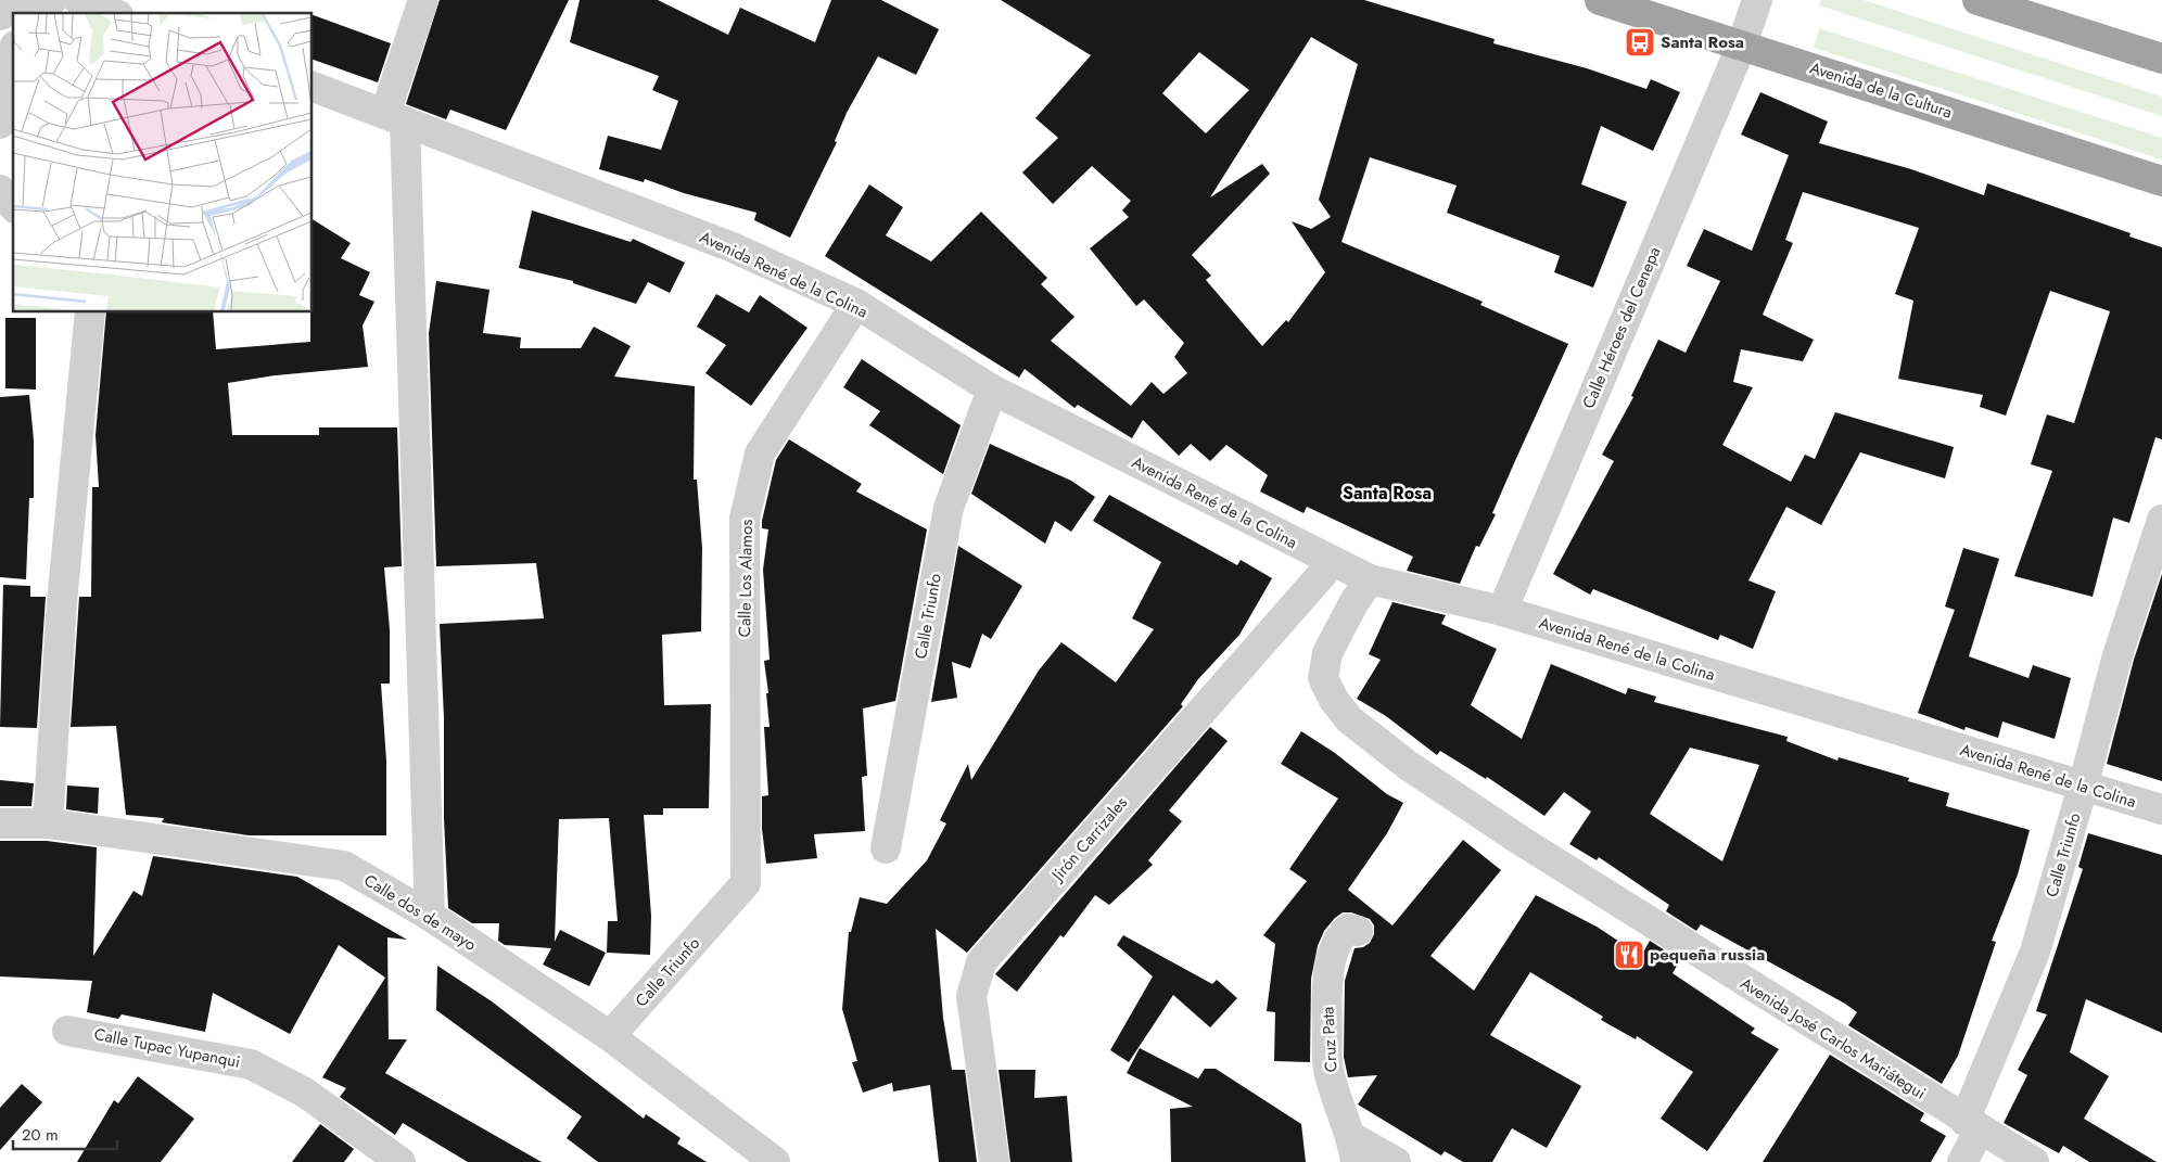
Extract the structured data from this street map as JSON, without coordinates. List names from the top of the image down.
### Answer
{
  "streets": {
    "highway": ["Avenida de la Cultura"],
    "street": [
      "Avenida René de la Colina",
      "Calle Héroes del Cenepa",
      "Calle Los Alamos",
      "Calle Triunfo",
      "Jirón Carrizales",
      "Calle dos de mayo",
      "Avenida José Carlos Mariátegui",
      "Cruz Pata",
      "Calle Tupac Yupanqui"
    ]
  },
  "crossings": [
    ["Avenida de la Cultura", "Calle Héroes del Cenepa"],
    ["Avenida René de la Colina", "Calle Héroes del Cenepa"],
    ["Avenida René de la Colina", "Calle Los Alamos"],
    ["Avenida René de la Colina", "Calle Triunfo"],
    ["Avenida René de la Colina", "Jirón Carrizales"],
    ["Avenida René de la Colina", "Avenida José Carlos Mariátegui"],
    ["Calle Los Alamos", "Calle Triunfo"],
    ["Calle Triunfo", "Calle dos de mayo"],
    ["Calle Triunfo", "Avenida José Carlos Mariátegui"]
  ],
  "districts": ["Santa Rosa"],
  "places": {
    "bus stop": ["Santa Rosa"],
    "restaurant": ["pequeña russia"]
  },
  "scale_bar": "20 m"
}
